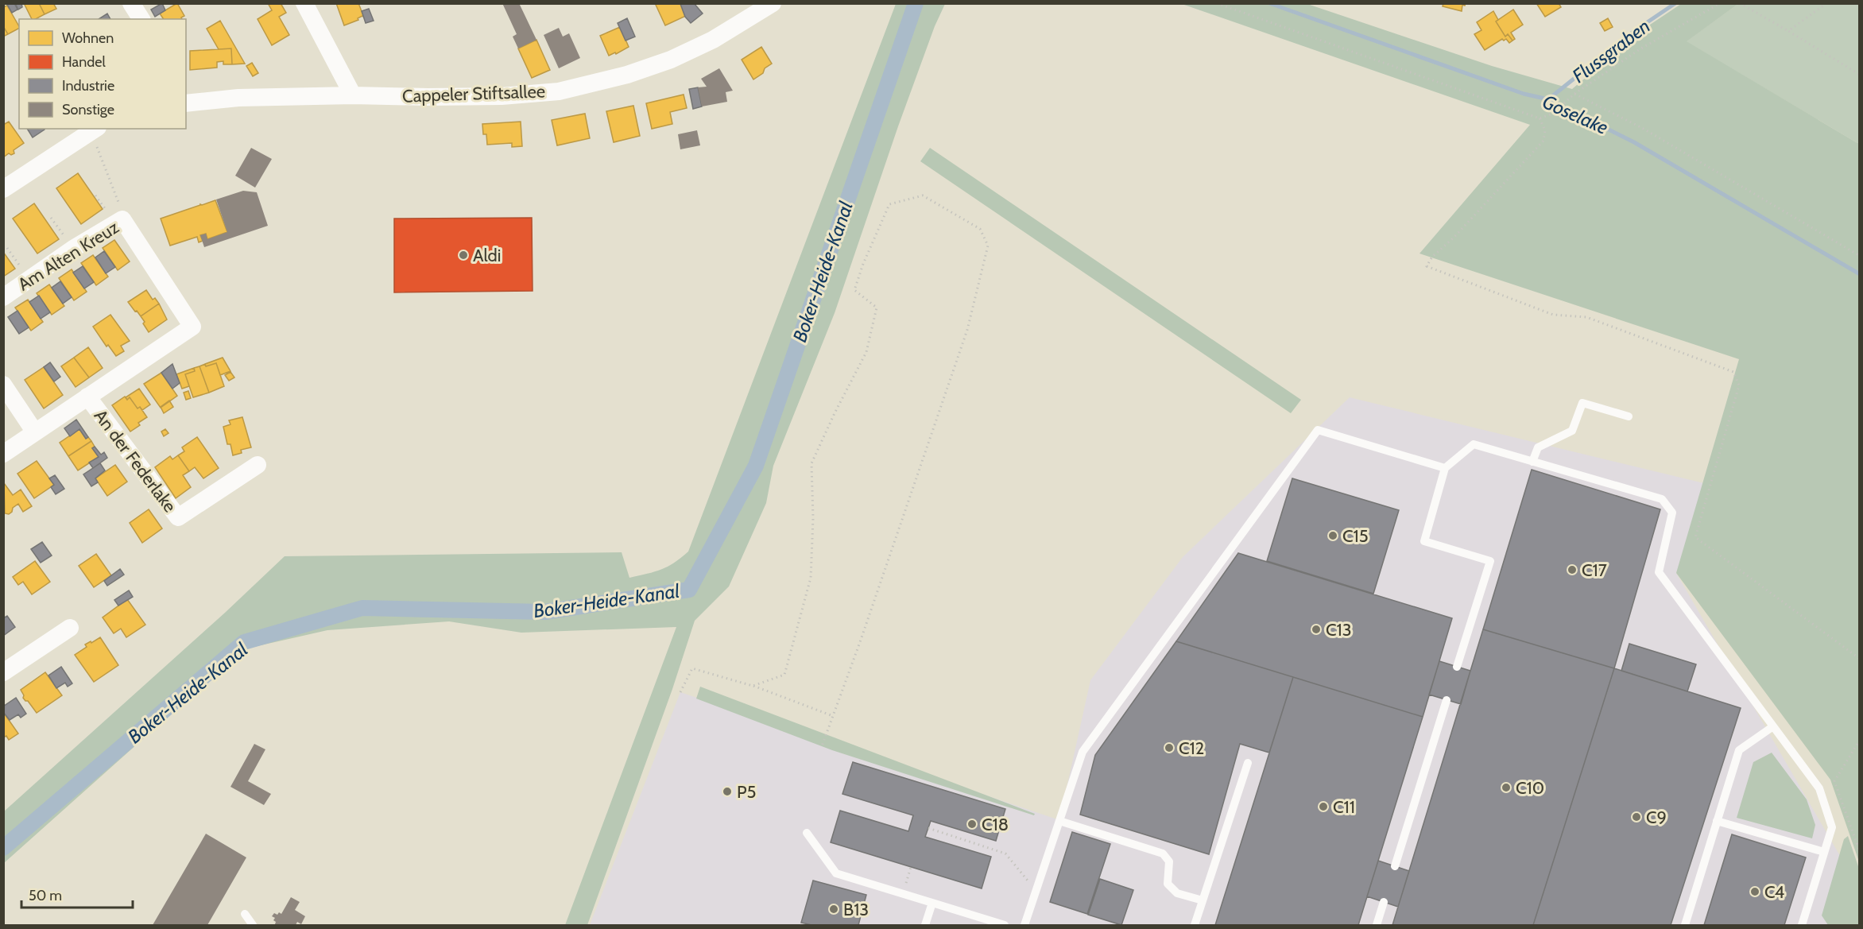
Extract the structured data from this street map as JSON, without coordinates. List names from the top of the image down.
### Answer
{
  "streets": {
    "street": ["Cappeler Stiftsallee", "Am Alten Kreuz", "An der Federlake"]
  },
  "crossings": [
    ["Am Alten Kreuz", "An der Federlake"]
  ],
  "water": ["Flussgraben", "Goselake", "Boker-Heide-Kanal"],
  "places": [
    "Aldi",
    "C15",
    "C17",
    "C13",
    "C12",
    "C10",
    "P5",
    "C11",
    "C9",
    "C18",
    "C4",
    "B13"
  ],
  "legend": [
    "Wohnen",
    "Handel",
    "Industrie",
    "Sonstige"
  ],
  "scale_bar": "50 m"
}
